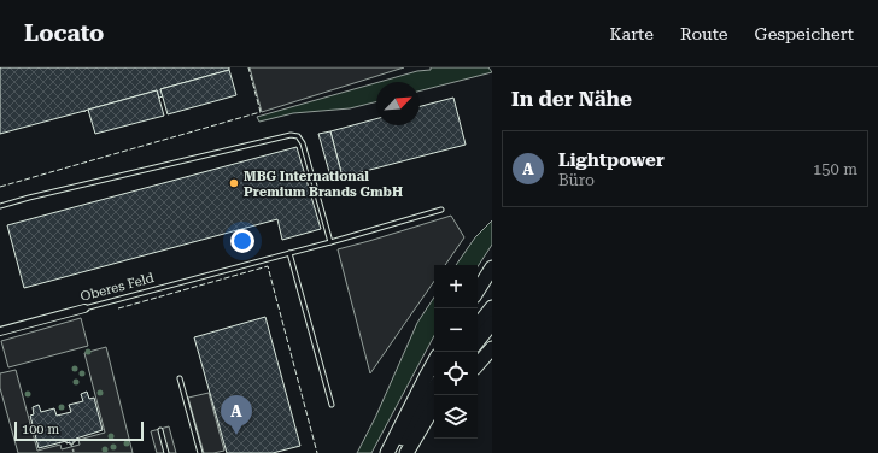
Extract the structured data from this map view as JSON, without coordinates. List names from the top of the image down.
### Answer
{
  "streets": {
    "street": ["Oberes Feld"]
  },
  "places": ["MBG International Premium Brands GmbH"],
  "scale_bar": "100 m",
  "north": "top right",
  "page": {
    "header": "Locato",
    "nav": ["Karte", "Route", "Gespeichert"],
    "heading": "In der Nähe",
    "list": [
      {
        "mark": "A",
        "name": "Lightpower",
        "note": "Büro",
        "value": "150 m"
      }
    ],
    "map_buttons": ["+", "−"],
    "pins": "A",
    "scale": "100 m"
  }
}
